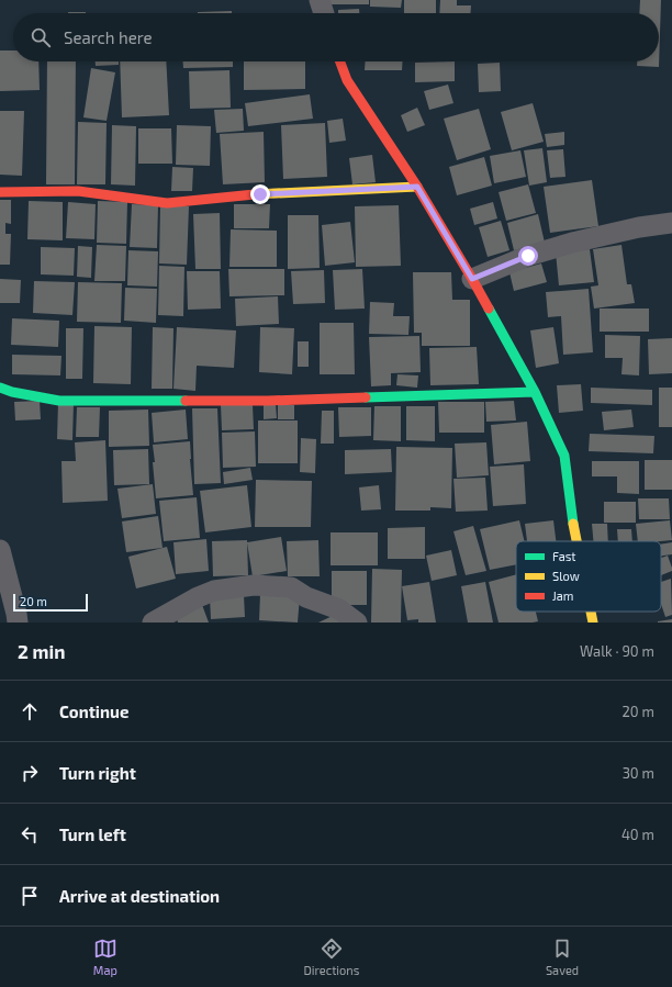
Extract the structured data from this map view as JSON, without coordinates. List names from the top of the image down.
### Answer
{
  "legend": ["Fast", "Slow", "Jam"],
  "scale_bar": "20 m",
  "page": {
    "search": "Search here",
    "scale": "20 m",
    "heading": ["2 min", "Walk · 90 m"],
    "list": [
      ["Continue", "20 m"],
      ["Turn right", "30 m"],
      ["Turn left", "40 m"],
      "Arrive at destination"
    ],
    "nav": ["Map", "Directions", "Saved"]
  }
}
